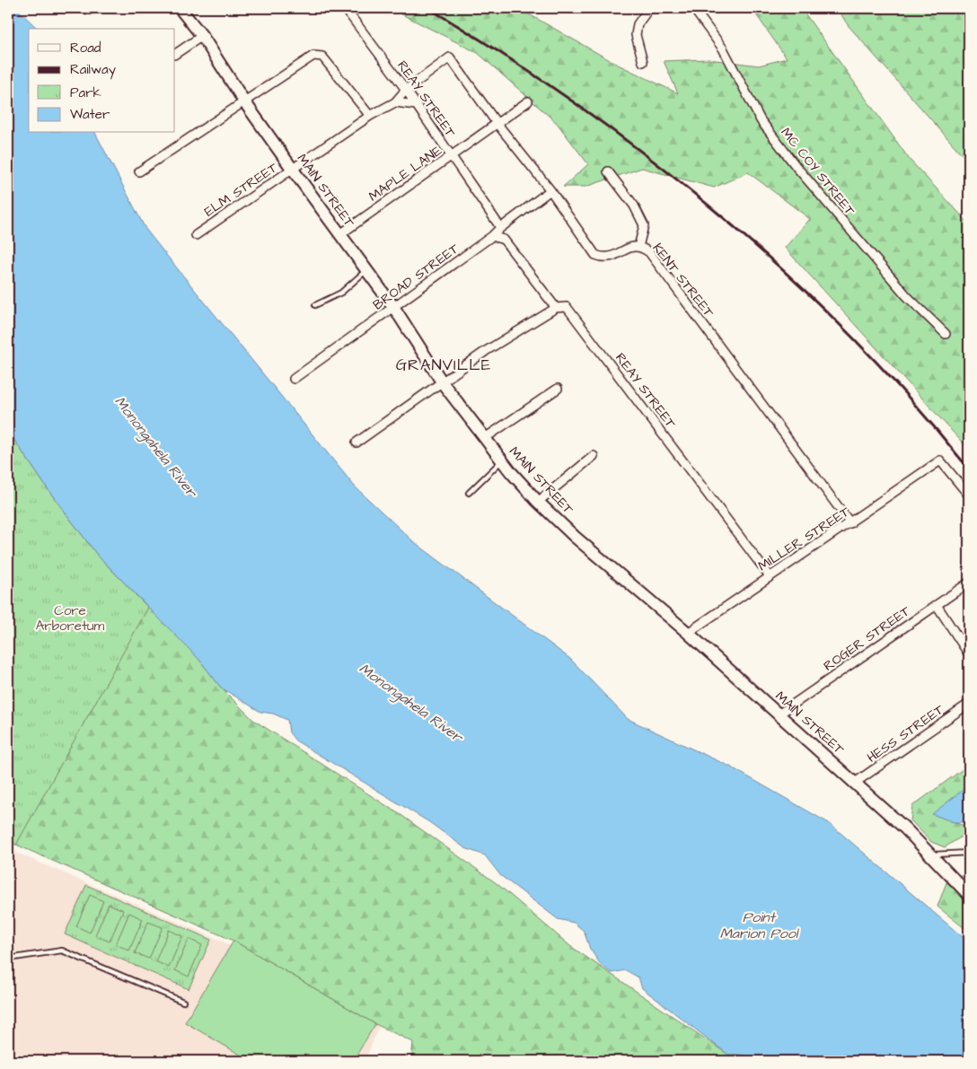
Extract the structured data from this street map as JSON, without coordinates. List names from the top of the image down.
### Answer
{
  "streets": {
    "main road": ["MAIN STREET"],
    "street": [
      "REAY STREET",
      "MC COY STREET",
      "MAPLE LANE",
      "ELM STREET",
      "BROAD STREET",
      "KENT STREET",
      "MILLER STREET",
      "ROGER STREET",
      "HESS STREET"
    ]
  },
  "crossings": [
    ["REAY STREET", "MAPLE LANE"],
    ["REAY STREET", "BROAD STREET"],
    ["REAY STREET", "KENT STREET"],
    ["REAY STREET", "MILLER STREET"],
    ["MAPLE LANE", "MAIN STREET"],
    ["MAPLE LANE", "KENT STREET"],
    ["ELM STREET", "MAIN STREET"],
    ["MAIN STREET", "BROAD STREET"],
    ["MAIN STREET", "MILLER STREET"],
    ["MAIN STREET", "ROGER STREET"],
    ["MAIN STREET", "HESS STREET"],
    ["BROAD STREET", "KENT STREET"],
    ["KENT STREET", "MILLER STREET"]
  ],
  "districts": ["GRANVILLE"],
  "water": ["Monongahela River", "Point Marion Pool"],
  "parks": ["Core Arboretum"],
  "legend": [
    "Road",
    "Railway",
    "Park",
    "Water"
  ]
}
